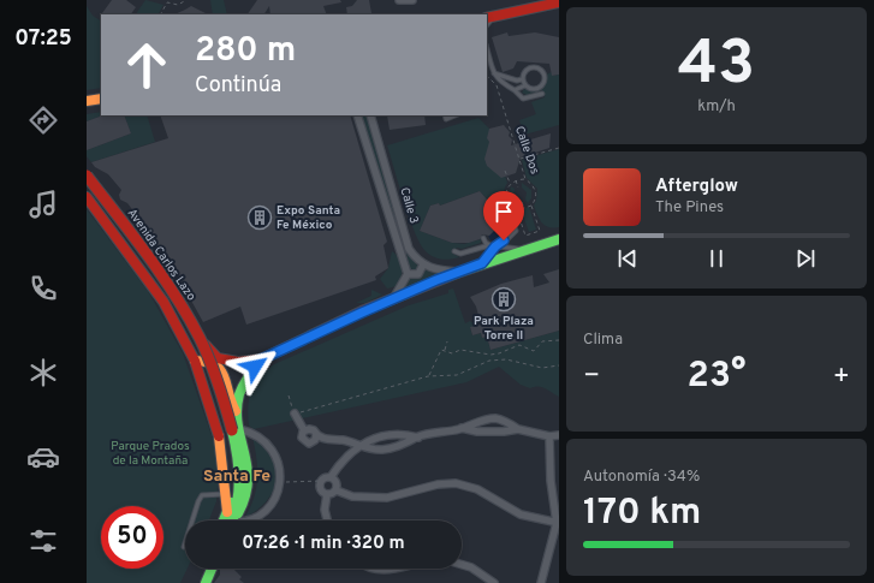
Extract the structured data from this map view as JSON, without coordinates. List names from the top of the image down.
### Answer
{
  "streets": {
    "main road": ["Avenida Carlos Lazo"],
    "street": ["Calle 3"],
    "path": ["Calle Dos"]
  },
  "districts": ["Santa Fe"],
  "parks": ["Parque Prados de la Montaña"],
  "places": {
    "building": ["Expo Santa Fe México", "Park Plaza Torre II"]
  },
  "page": {
    "tabs": "07:25",
    "tile": [
      ["43", "km/h"],
      "Clima",
      ["Autonomía · 34%", "170 km"]
    ],
    "turn": ["280 m", "Continúa"],
    "song": ["Afterglow", "The Pines"],
    "heat": ["−", "23°", "+"],
    "limit": "50",
    "trip": "07:26 · 1 min · 320 m"
  }
}
